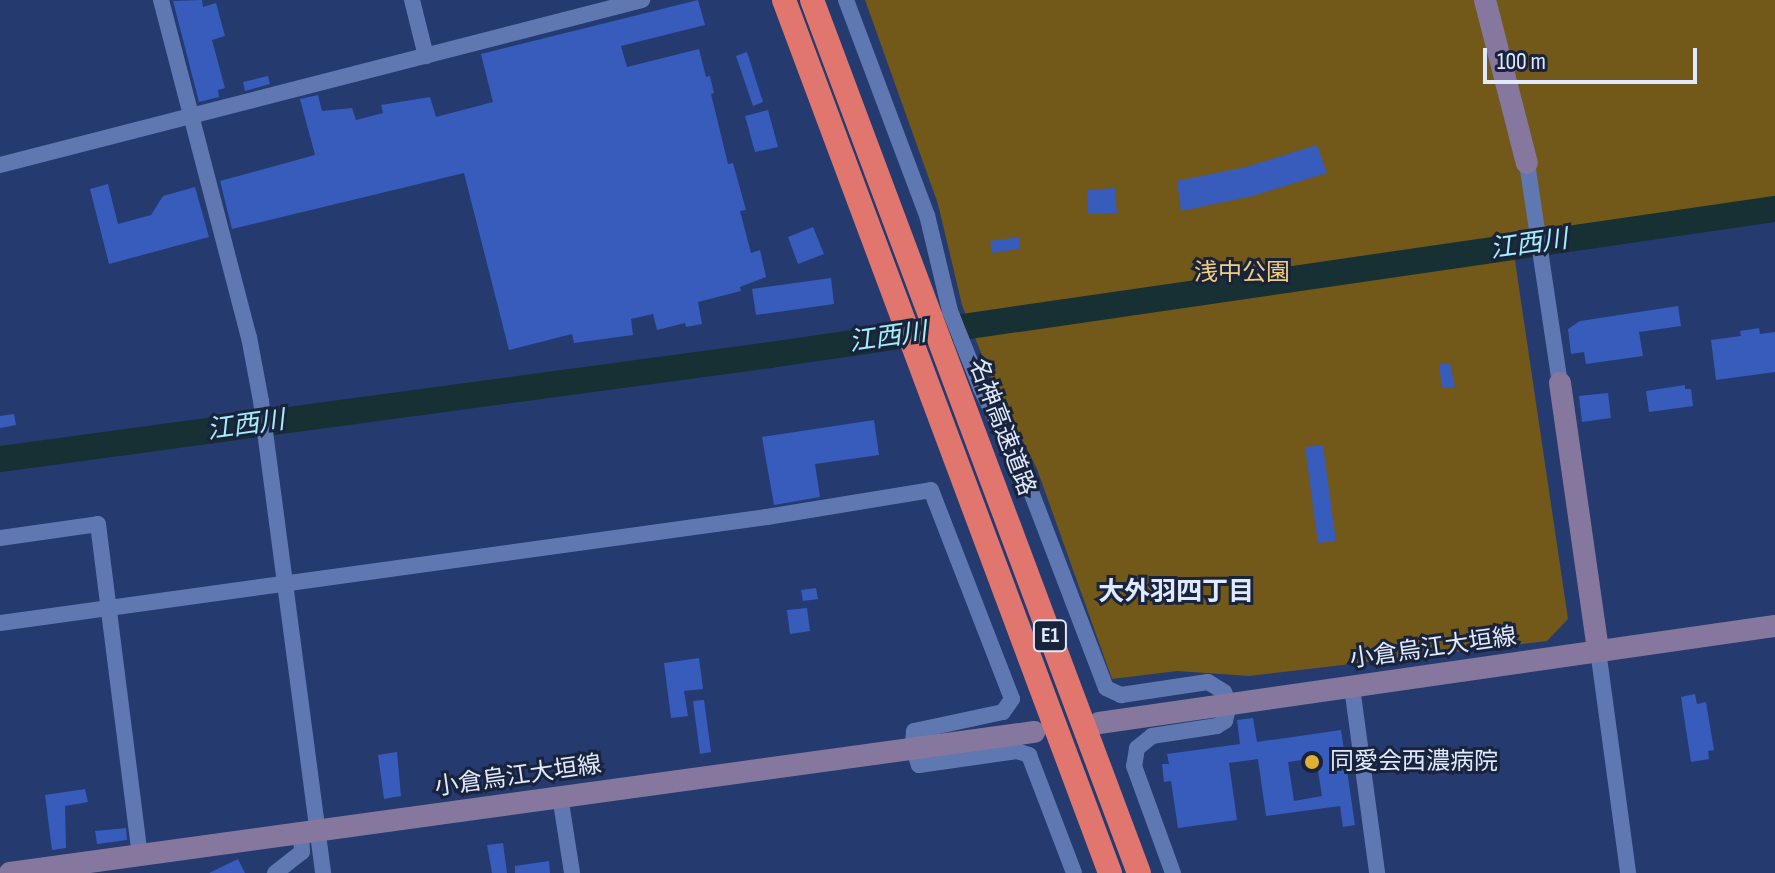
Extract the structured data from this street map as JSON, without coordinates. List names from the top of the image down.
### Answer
{
  "streets": {
    "highway": ["名神高速道路", "E1"],
    "main road": ["小倉烏江大垣線"]
  },
  "districts": ["大外羽四丁目"],
  "water": ["江西川"],
  "parks": ["浅中公園"],
  "places": ["同愛会西濃病院"],
  "scale_bar": "100 m"
}
